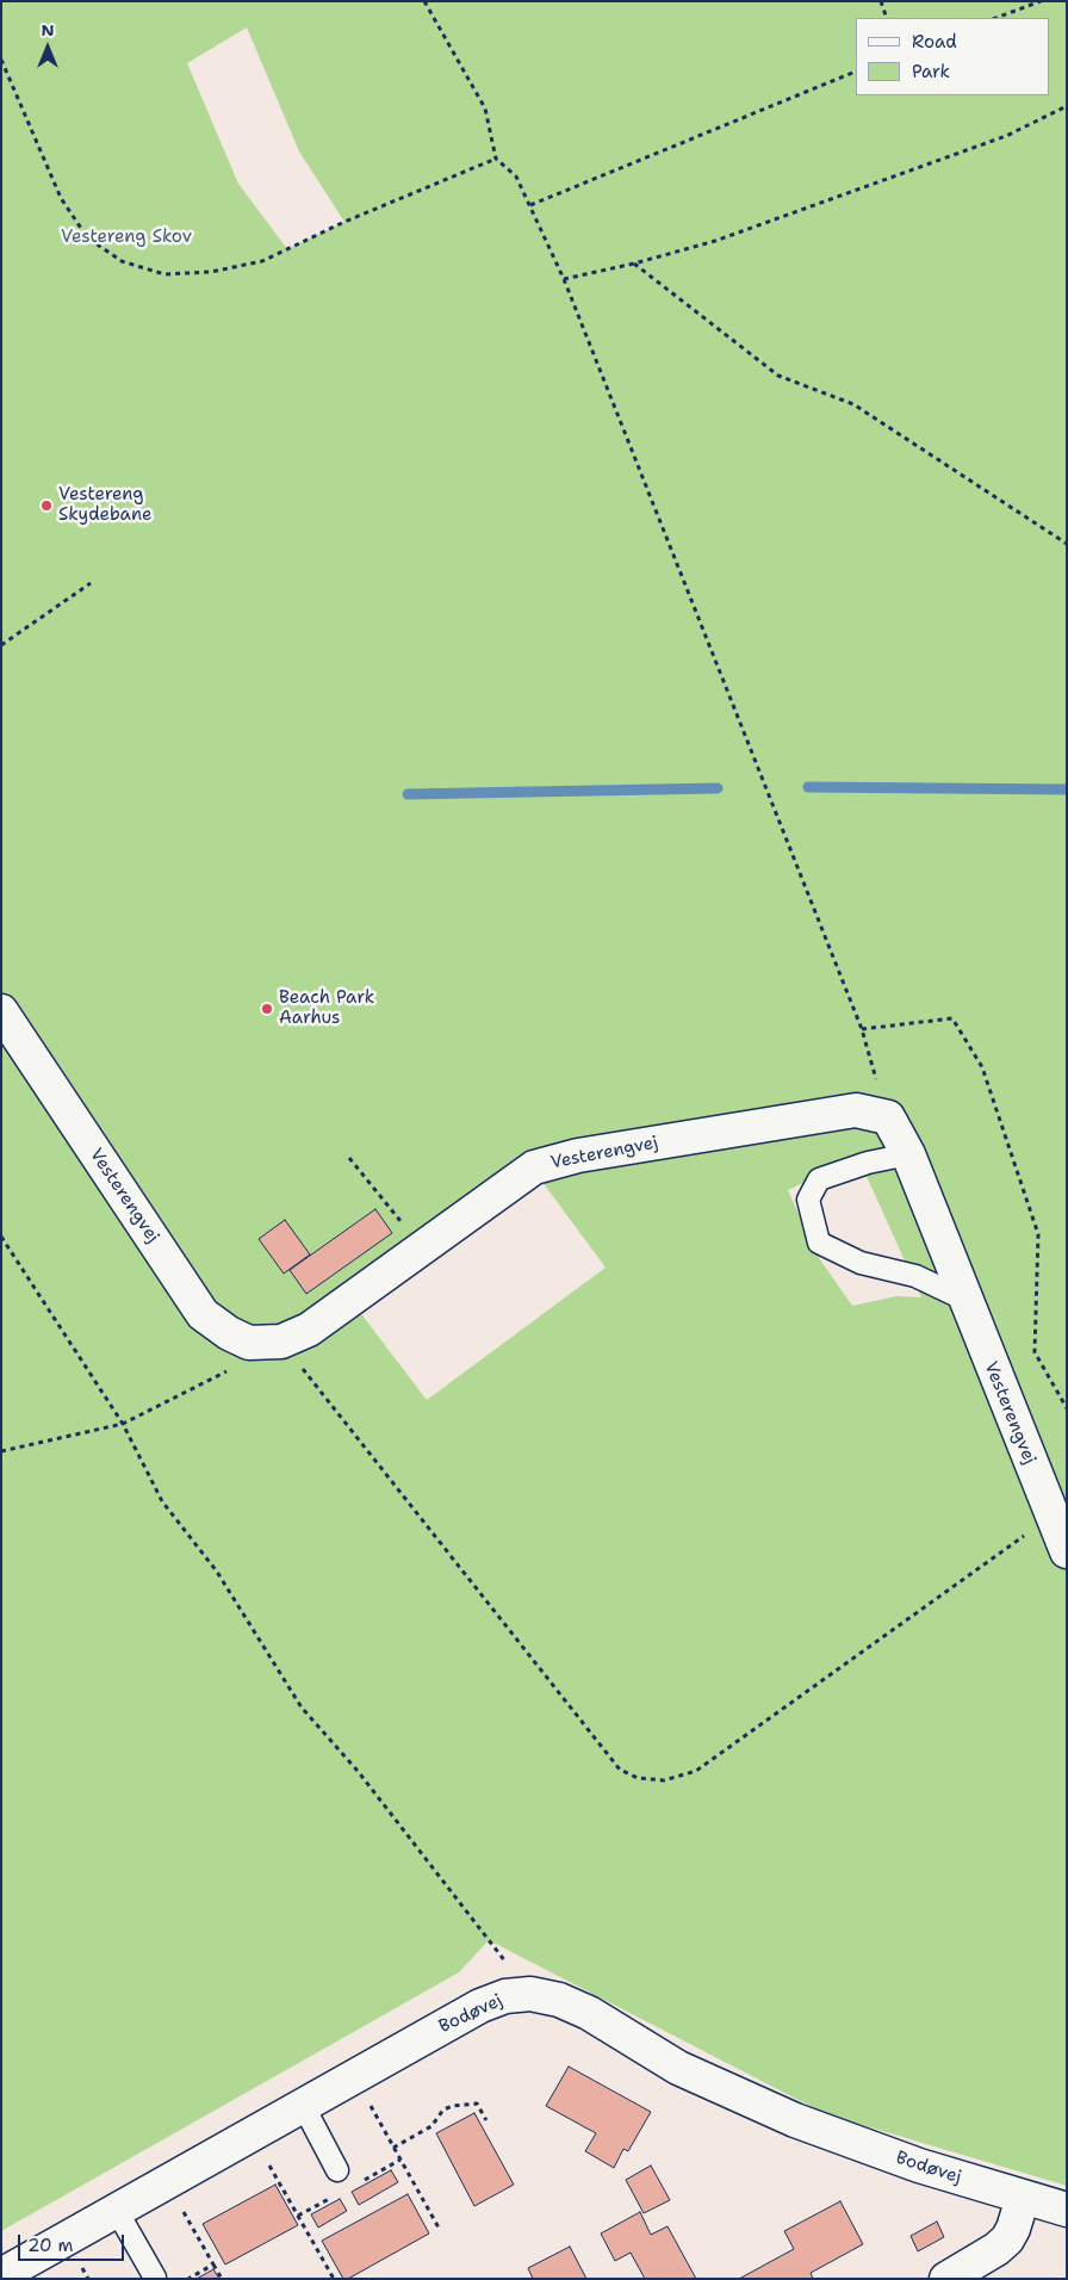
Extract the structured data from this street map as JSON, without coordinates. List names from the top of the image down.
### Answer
{
  "streets": {
    "street": ["Vesterengvej", "Bodøvej"]
  },
  "parks": ["Vestereng Skov"],
  "places": ["Vestereng Skydebane", "Beach Park Aarhus"],
  "legend": ["Road", "Park"],
  "scale_bar": "20 m",
  "north": "top"
}
